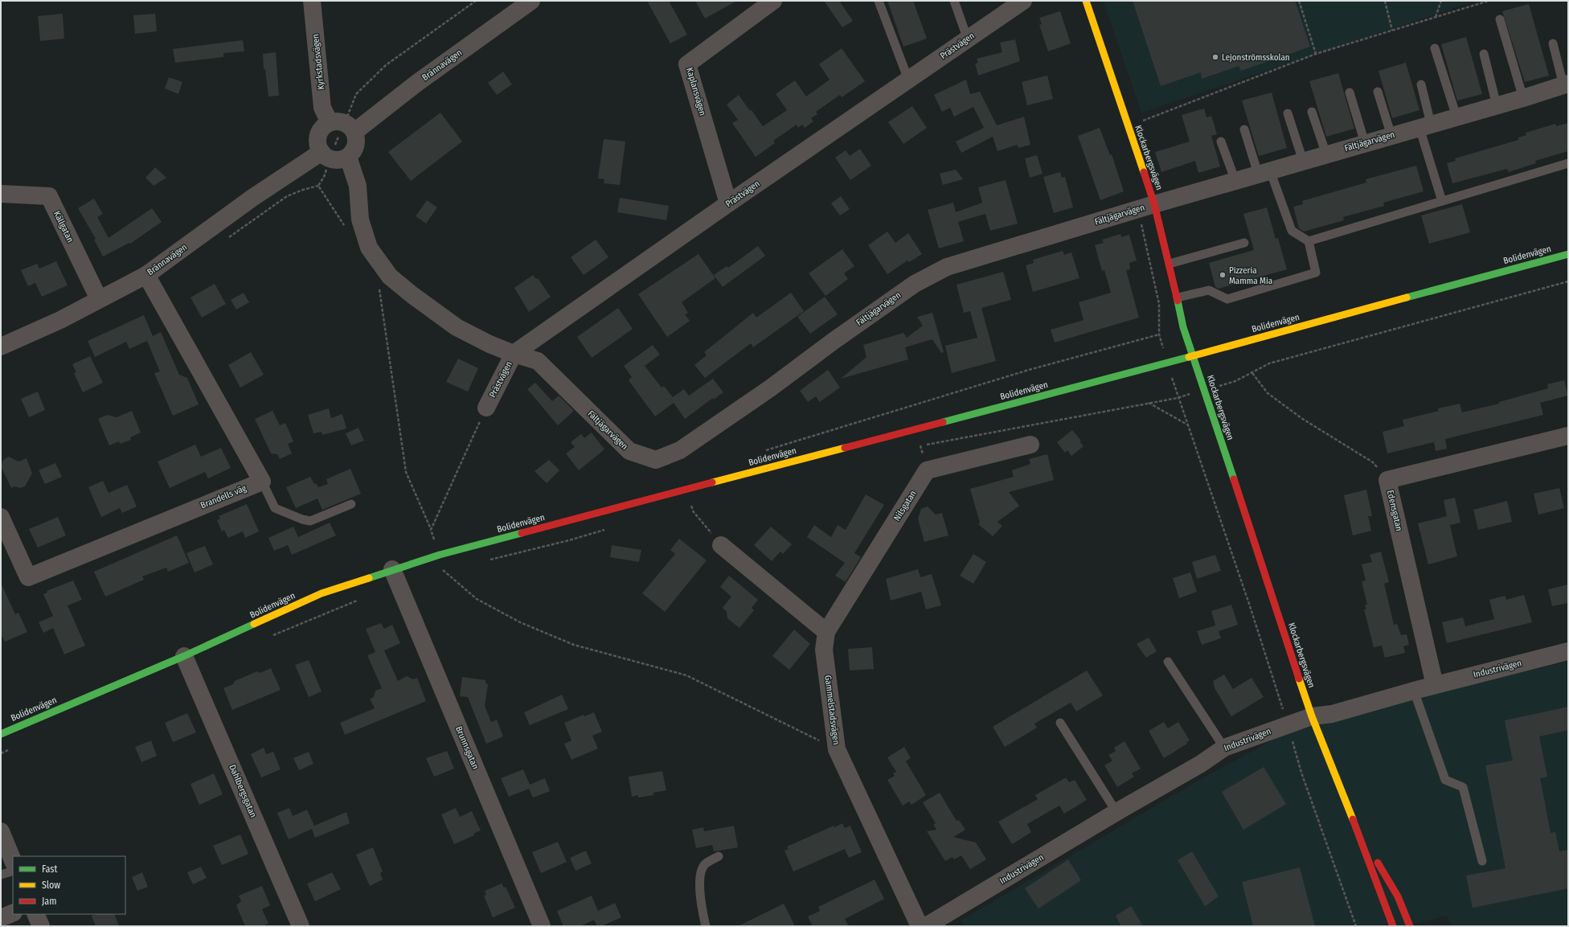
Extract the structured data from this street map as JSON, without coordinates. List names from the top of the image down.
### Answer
{
  "streets": {
    "main road": ["Klockarbergsvägen", "Bolidenvägen"],
    "street": [
      "Prästvägen",
      "Kyrkstadsvägen",
      "Brännavägen",
      "Kaplansvägen",
      "Fältjägarvägen",
      "Källgatan",
      "Brandells väg",
      "Nilsgatan",
      "Edensgatan",
      "Industrivägen",
      "Gammelstadsvägen",
      "Brunnsgatan",
      "Dahlbergsgatan"
    ]
  },
  "crossings": [
    ["Prästvägen", "Kaplansvägen"],
    ["Prästvägen", "Fältjägarvägen"],
    ["Kyrkstadsvägen", "Brännavägen"],
    ["Kyrkstadsvägen", "Fältjägarvägen"],
    ["Brännavägen", "Fältjägarvägen"],
    ["Brännavägen", "Källgatan"],
    ["Fältjägarvägen", "Klockarbergsvägen"],
    ["Klockarbergsvägen", "Bolidenvägen"],
    ["Klockarbergsvägen", "Industrivägen"],
    ["Bolidenvägen", "Brunnsgatan"],
    ["Bolidenvägen", "Dahlbergsgatan"],
    ["Nilsgatan", "Gammelstadsvägen"],
    ["Edensgatan", "Industrivägen"]
  ],
  "places": ["Lejonströmsskolan", "Pizzeria Mamma Mia"],
  "legend": ["Fast", "Slow", "Jam"]
}
